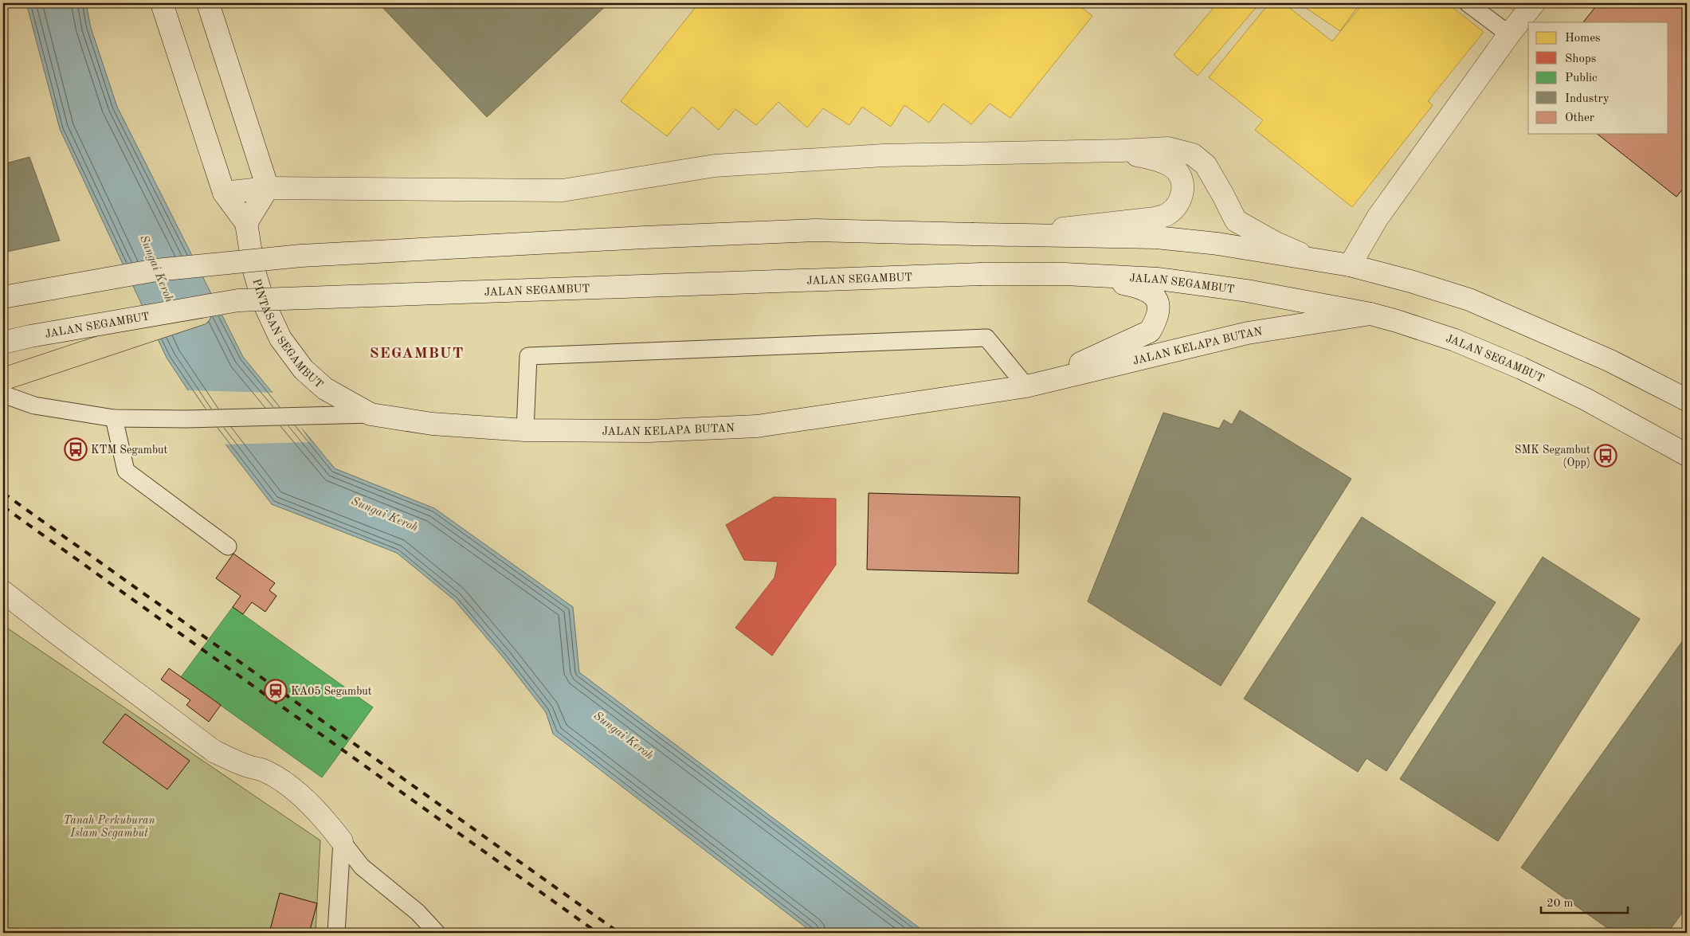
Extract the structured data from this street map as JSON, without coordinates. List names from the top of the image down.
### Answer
{
  "streets": {
    "main road": ["JALAN SEGAMBUT", "PINTASAN SEGAMBUT", "JALAN KELAPA BUTAN"]
  },
  "crossings": [
    ["JALAN SEGAMBUT", "JALAN KELAPA BUTAN"],
    ["PINTASAN SEGAMBUT", "JALAN KELAPA BUTAN"]
  ],
  "districts": ["SEGAMBUT"],
  "water": ["Sungai Keroh"],
  "parks": ["Tanah Perkuburan Islam Segambut"],
  "places": {
    "bus stop": ["KTM Segambut", "SMK Segambut (Opp)"],
    "station": ["KA05 Segambut"]
  },
  "legend": [
    "Homes",
    "Shops",
    "Public",
    "Industry",
    "Other"
  ],
  "scale_bar": "20 m"
}
